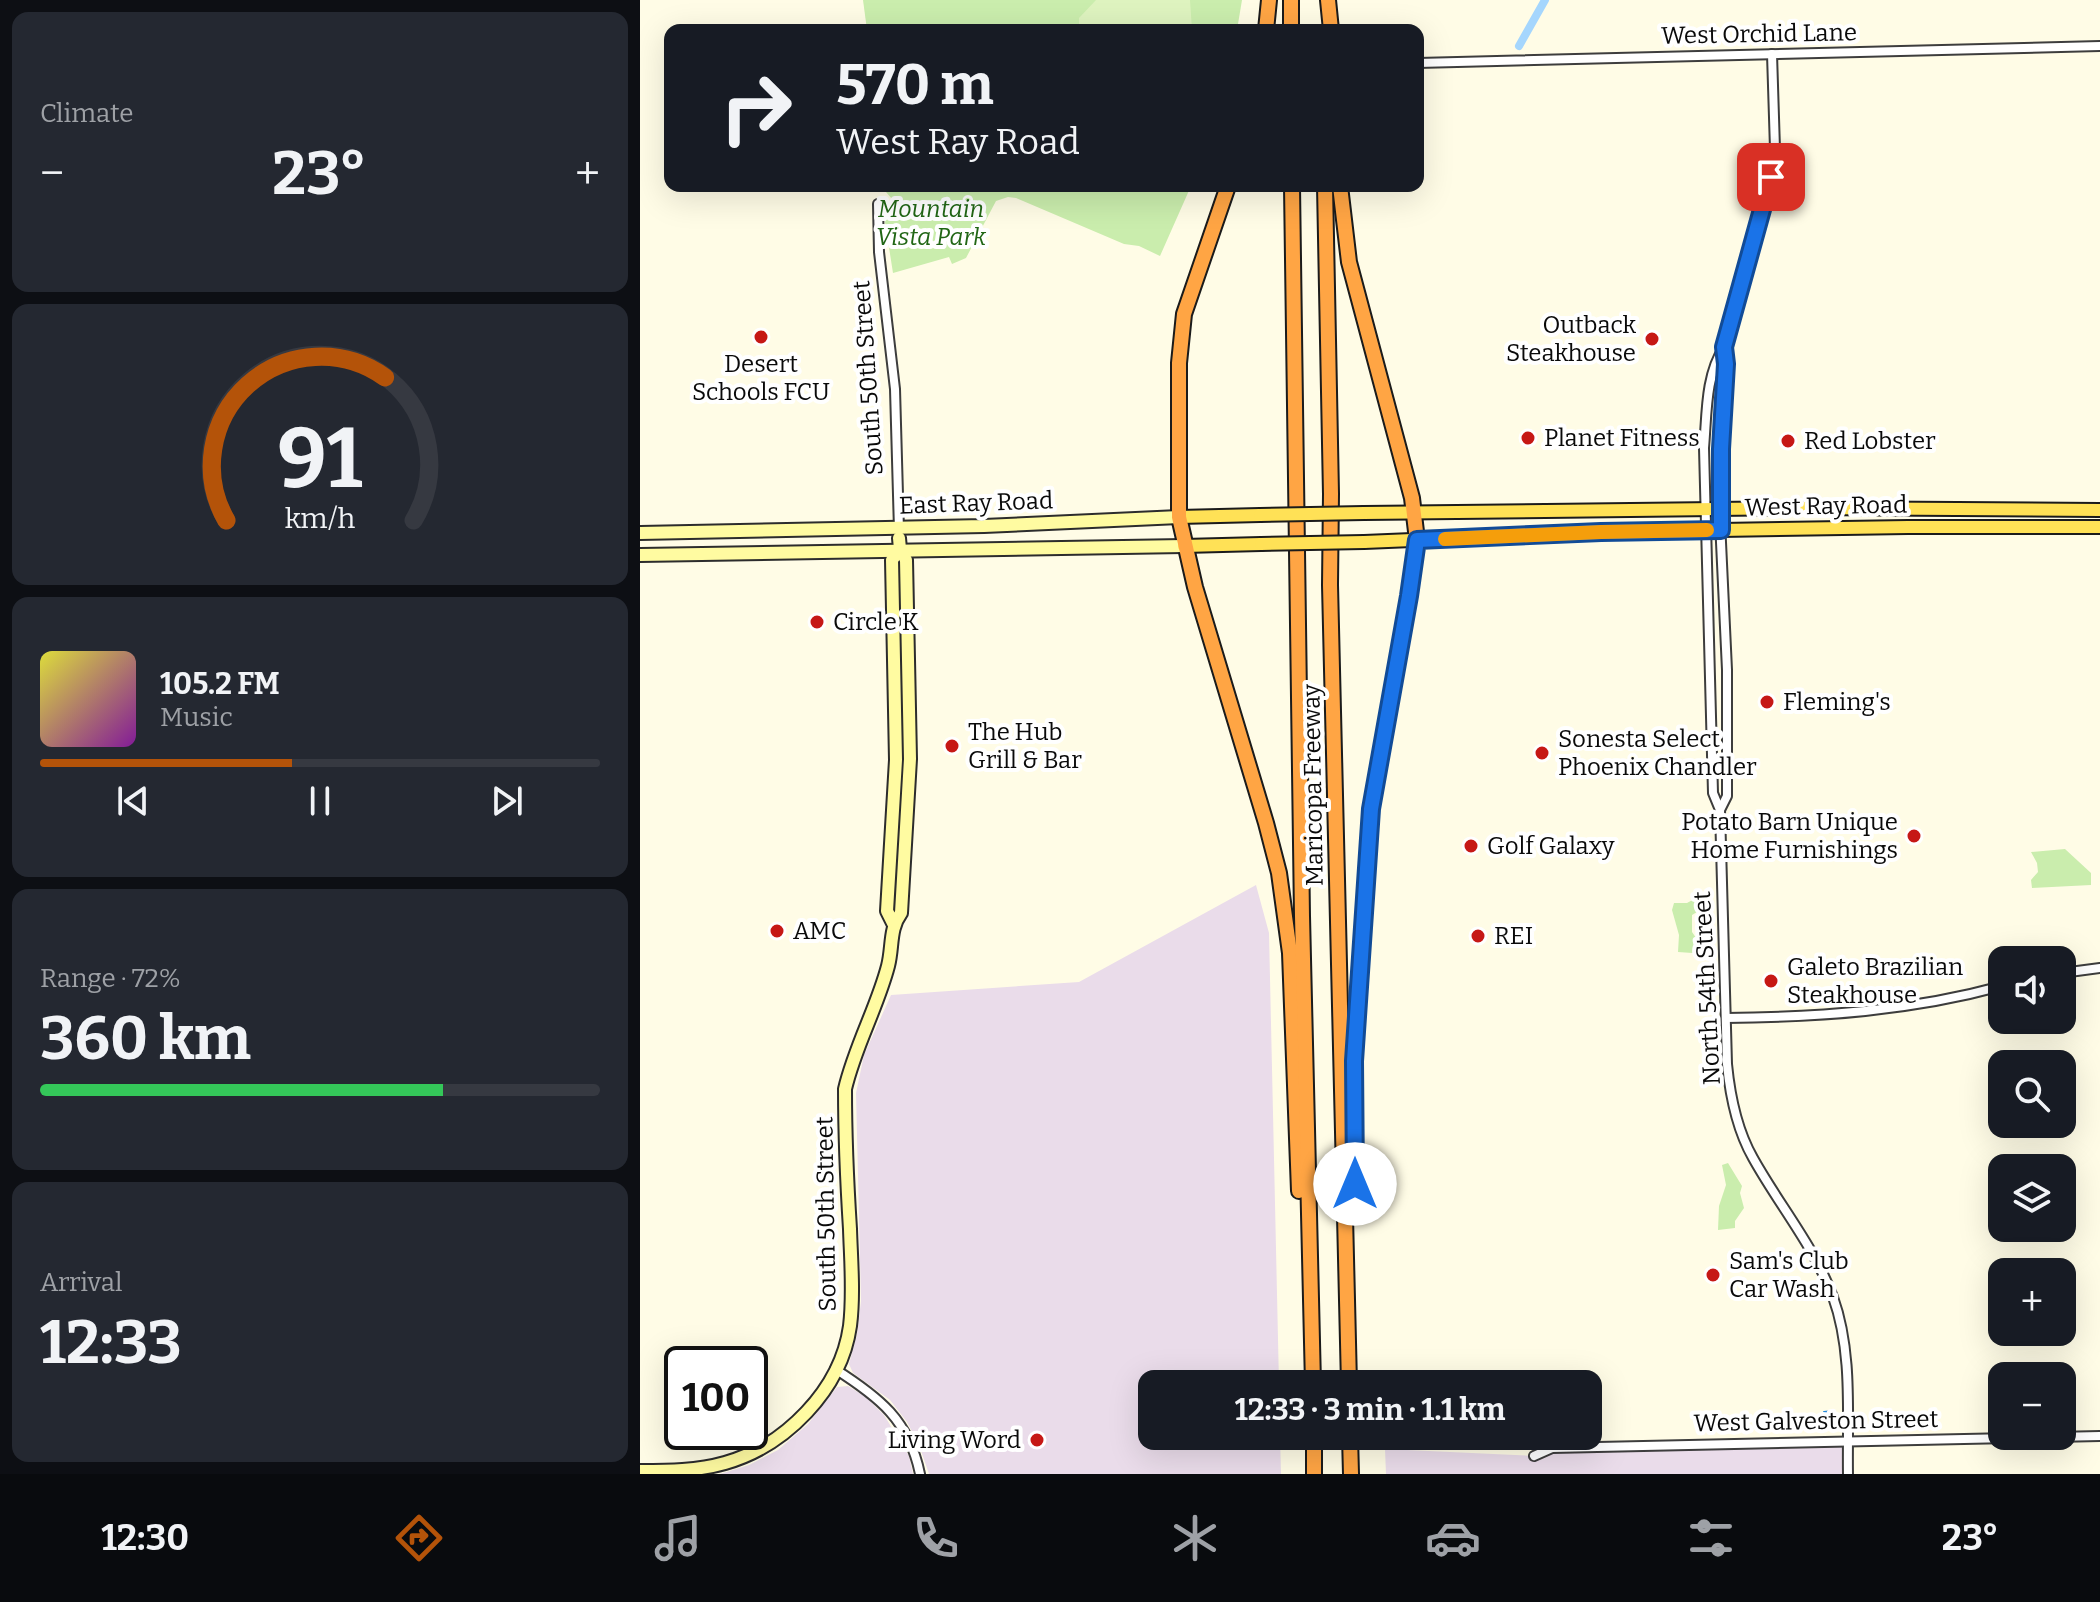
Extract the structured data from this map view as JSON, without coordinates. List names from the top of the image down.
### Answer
{
  "streets": {
    "highway": ["Maricopa Freeway"],
    "main road": ["South 50th Street", "East Ray Road", "West Ray Road"],
    "street": ["West Orchid Lane", "North 54th Street", "West Galveston Street"]
  },
  "crossings": [
    ["West Orchid Lane", "North 54th Street"],
    ["South 50th Street", "East Ray Road"],
    ["East Ray Road", "West Ray Road"],
    ["West Ray Road", "North 54th Street"],
    ["North 54th Street", "West Galveston Street"]
  ],
  "parks": ["Mountain Vista Park"],
  "places": [
    "Desert Schools FCU",
    "Outback Steakhouse",
    "Planet Fitness",
    "Red Lobster",
    "Circle K",
    "Fleming's",
    "The Hub Grill & Bar",
    "Sonesta Select Phoenix Chandler",
    "Potato Barn Unique Home Furnishings",
    "Golf Galaxy",
    "AMC",
    "REI",
    "Galeto Brazilian Steakhouse",
    "Sam's Club Car Wash",
    "Living Word"
  ],
  "page": {
    "tile": [
      "Climate",
      ["Range · 72%", "360 km"],
      ["Arrival", "12:33"]
    ],
    "turn": ["570 m", "West Ray Road"],
    "heat": ["−", "23°", "+"],
    "song": ["105.2 FM", "Music"],
    "map_buttons": ["+", "−"],
    "limit": "100",
    "trip": "12:33 · 3 min · 1.1 km",
    "tabs": ["12:30", "23°"],
    "gauge": ["91", "km/h"]
  }
}
